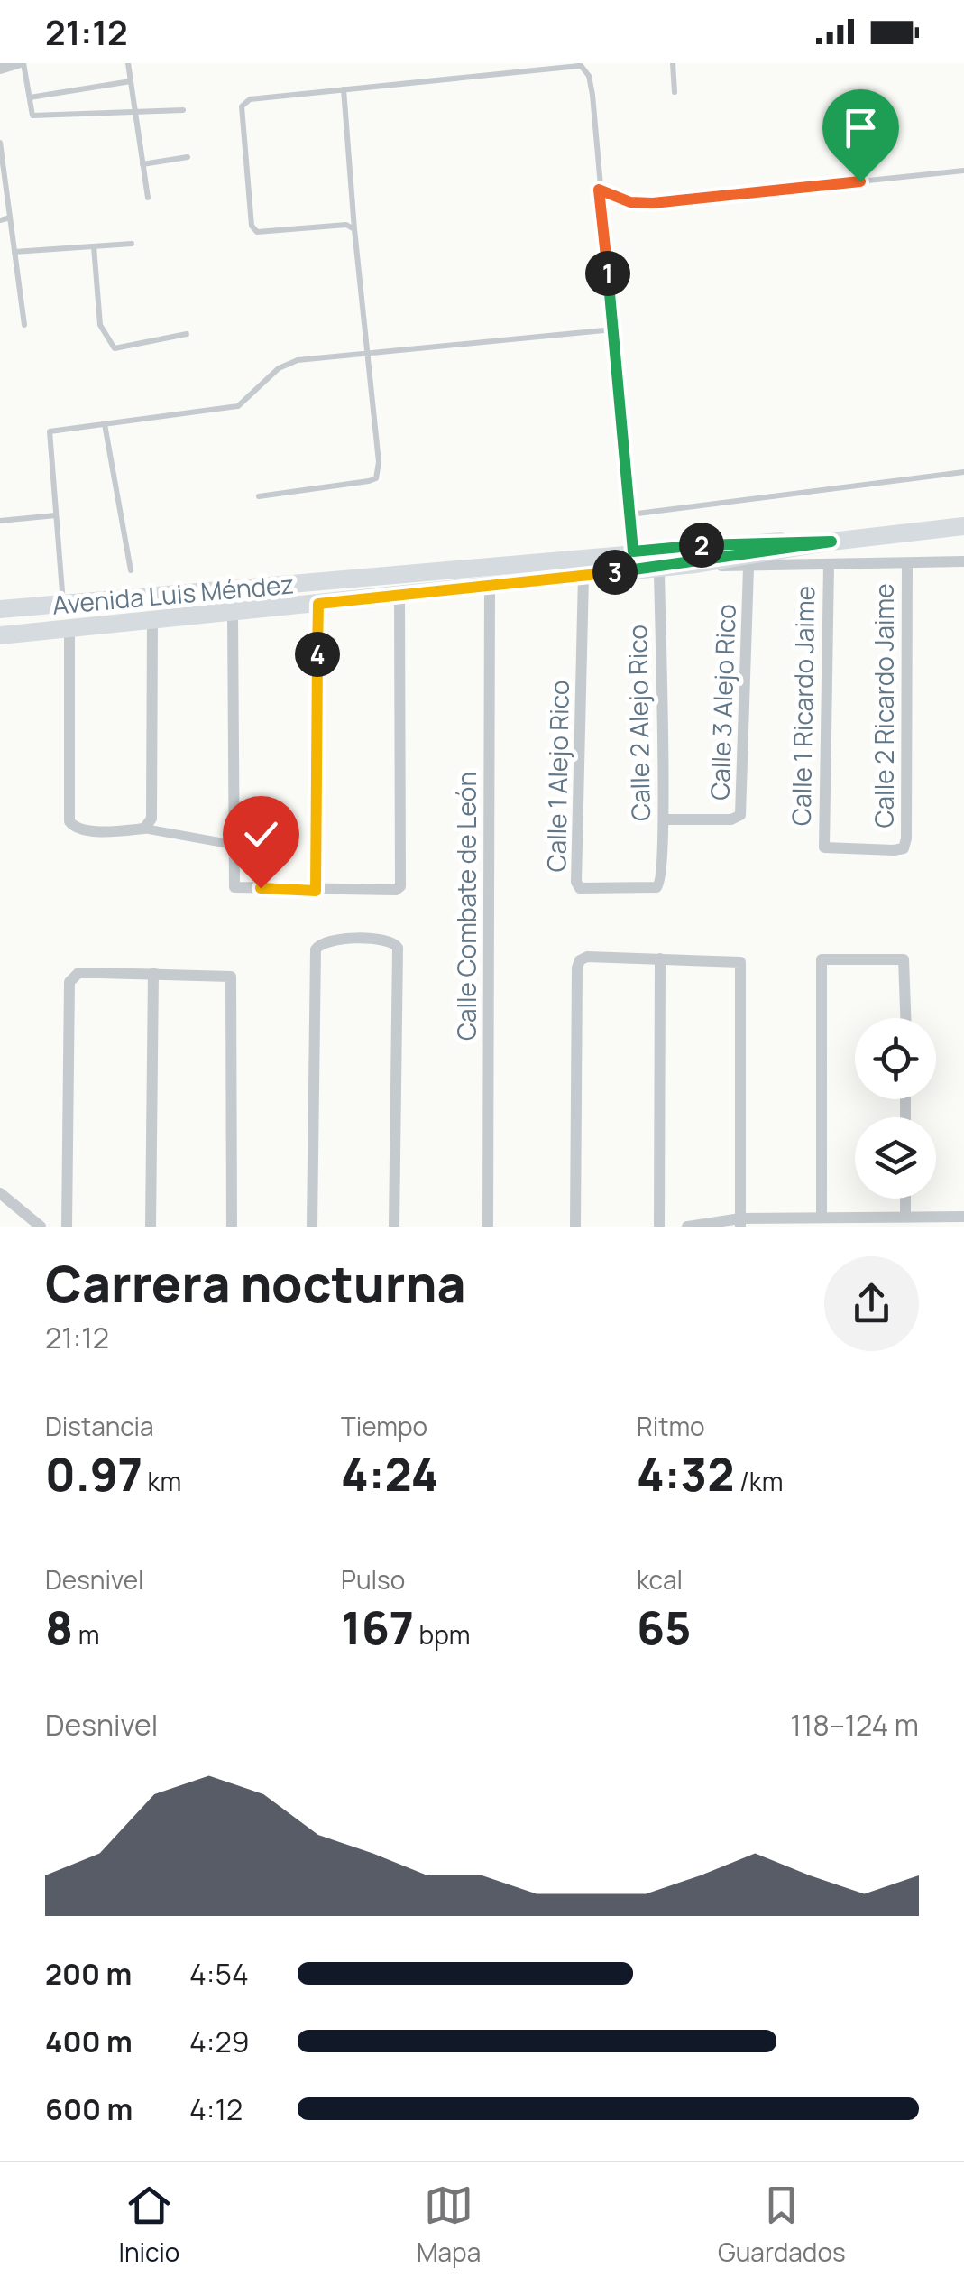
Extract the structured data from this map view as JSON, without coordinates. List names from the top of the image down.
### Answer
{
  "streets": {
    "main road": ["Avenida Luis Méndez"],
    "street": [
      "Calle 3 Alejo Rico",
      "Calle 1 Ricardo Jaime",
      "Calle 2 Ricardo Jaime",
      "Calle 2 Alejo Rico",
      "Calle 1 Alejo Rico",
      "Calle Combate de León"
    ]
  },
  "crossings": [
    ["Avenida Luis Méndez", "Calle 3 Alejo Rico"],
    ["Avenida Luis Méndez", "Calle 1 Ricardo Jaime"],
    ["Avenida Luis Méndez", "Calle 2 Ricardo Jaime"],
    ["Avenida Luis Méndez", "Calle 2 Alejo Rico"],
    ["Avenida Luis Méndez", "Calle 1 Alejo Rico"],
    ["Avenida Luis Méndez", "Calle Combate de León"],
    ["Calle 3 Alejo Rico", "Calle 2 Alejo Rico"],
    ["Calle 1 Ricardo Jaime", "Calle 2 Ricardo Jaime"],
    ["Calle 2 Alejo Rico", "Calle 1 Alejo Rico"]
  ],
  "page": {
    "status": "21:12",
    "pins": [
      "1",
      "2",
      "3",
      "4"
    ],
    "heading": ["Carrera nocturna", "21:12"],
    "stats": [
      ["Distancia", "0.97 km"],
      ["Tiempo", "4:24"],
      ["Ritmo", "4:32 /km"],
      ["Desnivel", "8 m"],
      ["Pulso", "167 bpm"],
      ["kcal", "65"]
    ],
    "chart": ["Desnivel", "118–124 m"],
    "list": [
      {
        "name": "200 m",
        "note": "4:54"
      },
      {
        "name": "400 m",
        "note": "4:29"
      },
      {
        "name": "600 m",
        "note": "4:12"
      }
    ],
    "tabs": ["Inicio", "Mapa", "Guardados"]
  }
}
